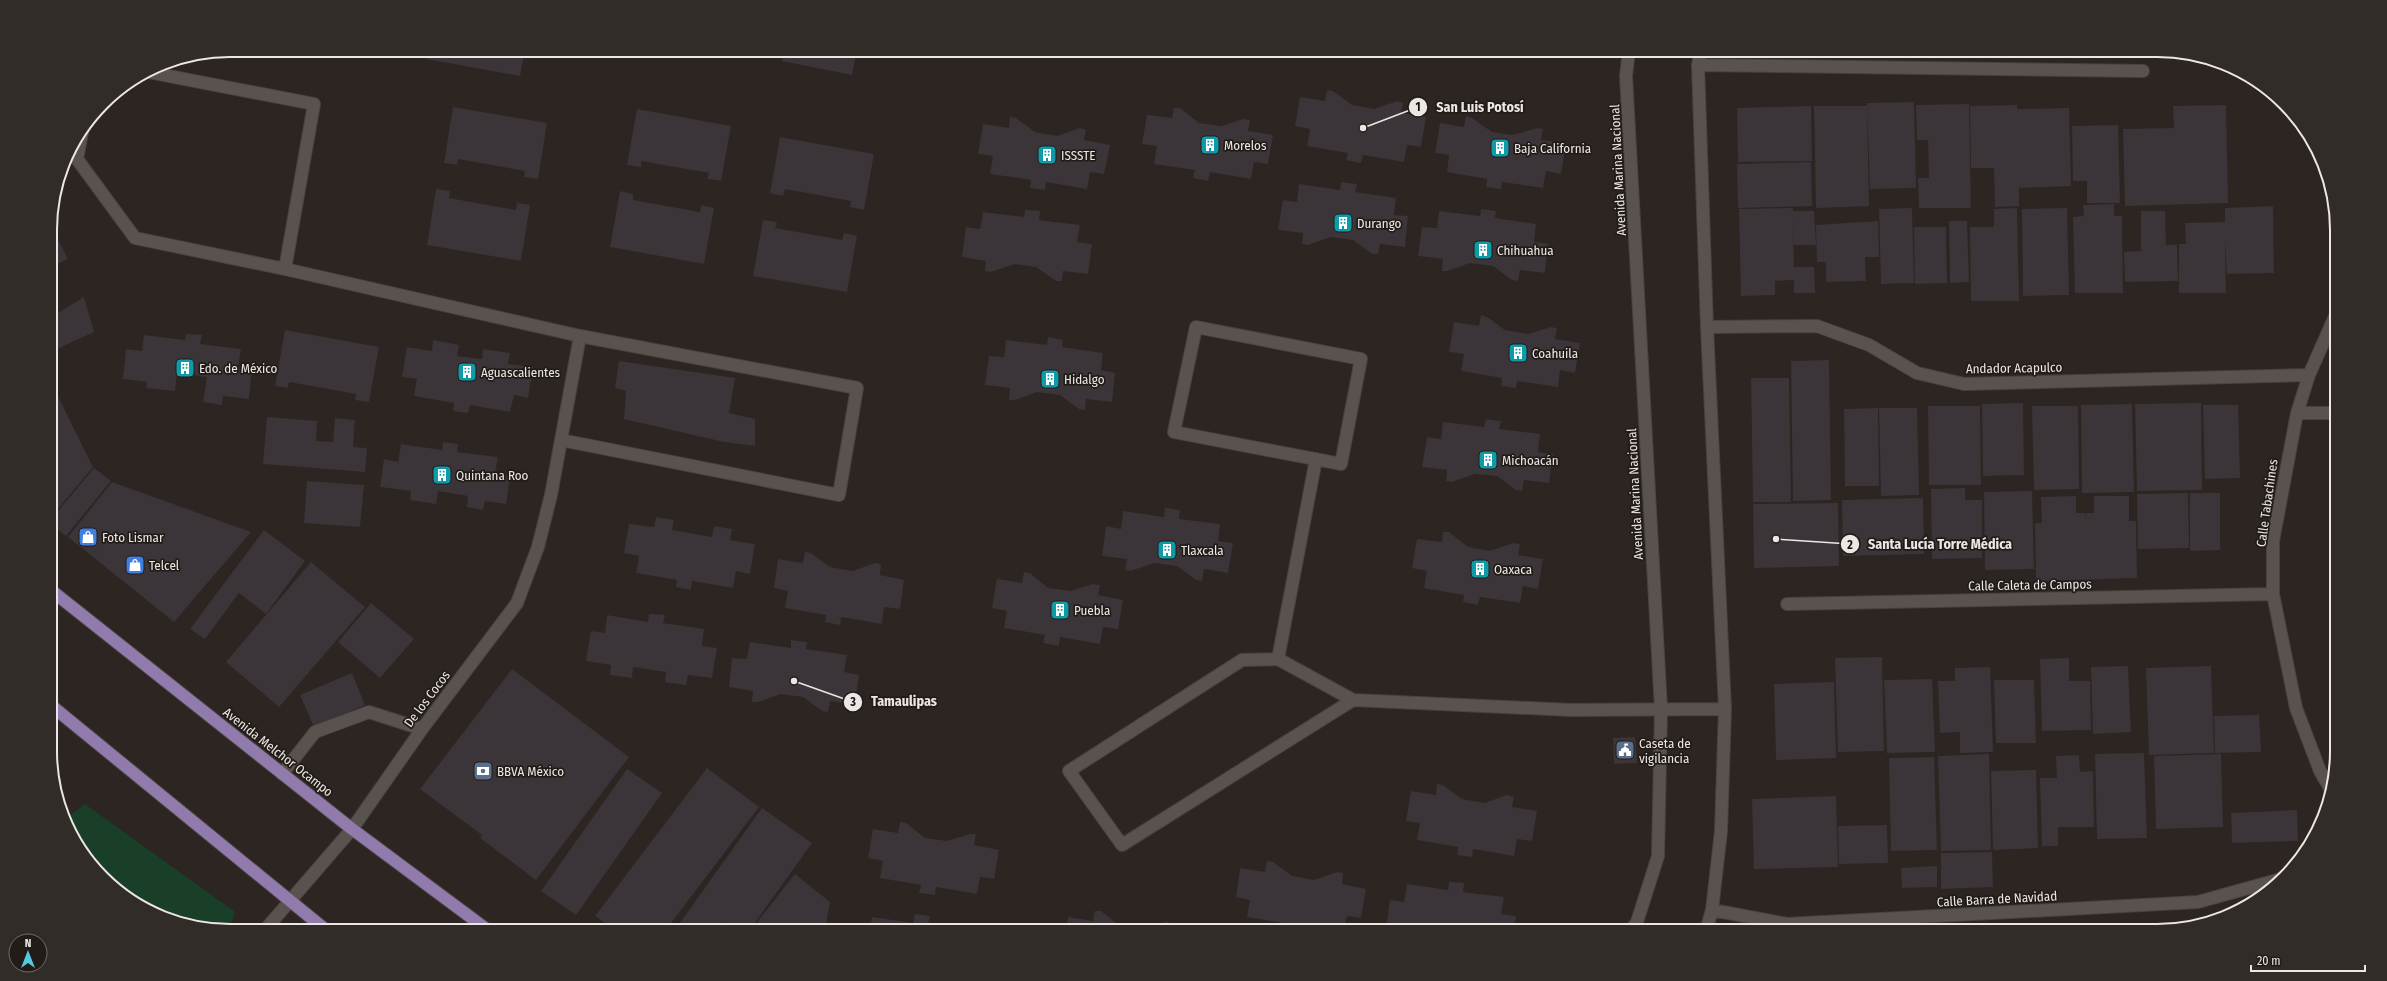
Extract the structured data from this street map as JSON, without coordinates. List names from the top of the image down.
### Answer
{
  "streets": {
    "main road": ["Avenida Melchor Ocampo"],
    "street": [
      "Avenida Marina Nacional",
      "Andador Acapulco",
      "Calle Tabachines",
      "Calle Caleta de Campos",
      "De los Cocos",
      "Calle Barra de Navidad"
    ]
  },
  "crossings": [
    ["Andador Acapulco", "Calle Tabachines"],
    ["Calle Tabachines", "Calle Caleta de Campos"],
    ["De los Cocos", "Avenida Melchor Ocampo"]
  ],
  "places": {
    "other": ["San Luis Potosí", "Santa Lucía Torre Médica", "Tamaulipas"],
    "building": [
      "Morelos",
      "Baja California",
      "ISSSTE",
      "Durango",
      "Chihuahua",
      "Coahuila",
      "Edo. de México",
      "Aguascalientes",
      "Hidalgo",
      "Michoacán",
      "Quintana Roo",
      "Tlaxcala",
      "Oaxaca",
      "Puebla"
    ],
    "shop": ["Foto Lismar", "Telcel"],
    "public building": ["Caseta de vigilancia"],
    "bank": ["BBVA México"]
  },
  "scale_bar": "20 m",
  "north": "top"
}
